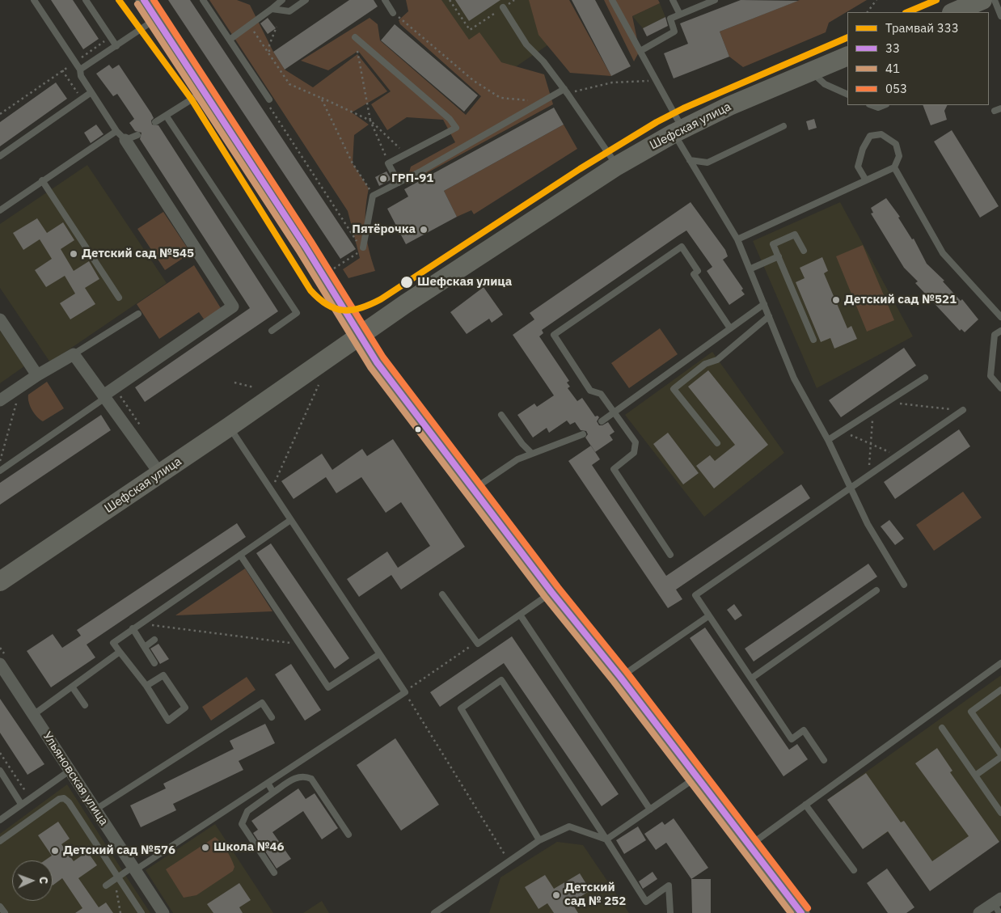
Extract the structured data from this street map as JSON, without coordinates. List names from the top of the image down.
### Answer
{
  "streets": {
    "main road": ["Шефская улица"],
    "street": ["Ульяновская улица"]
  },
  "places": [
    "ГРП-91",
    "Пятёрочка",
    "Детский сад №545",
    "Шефская улица",
    "Детский сад №521",
    "Школа №46",
    "Детский сад №576",
    "Детский сад № 252"
  ],
  "lines": [
    "tram line 333",
    "transit line 33",
    "transit line 053",
    "transit line 41"
  ],
  "legend": [
    "Трамвай 333",
    "33",
    "41",
    "053"
  ],
  "north": "right"
}
